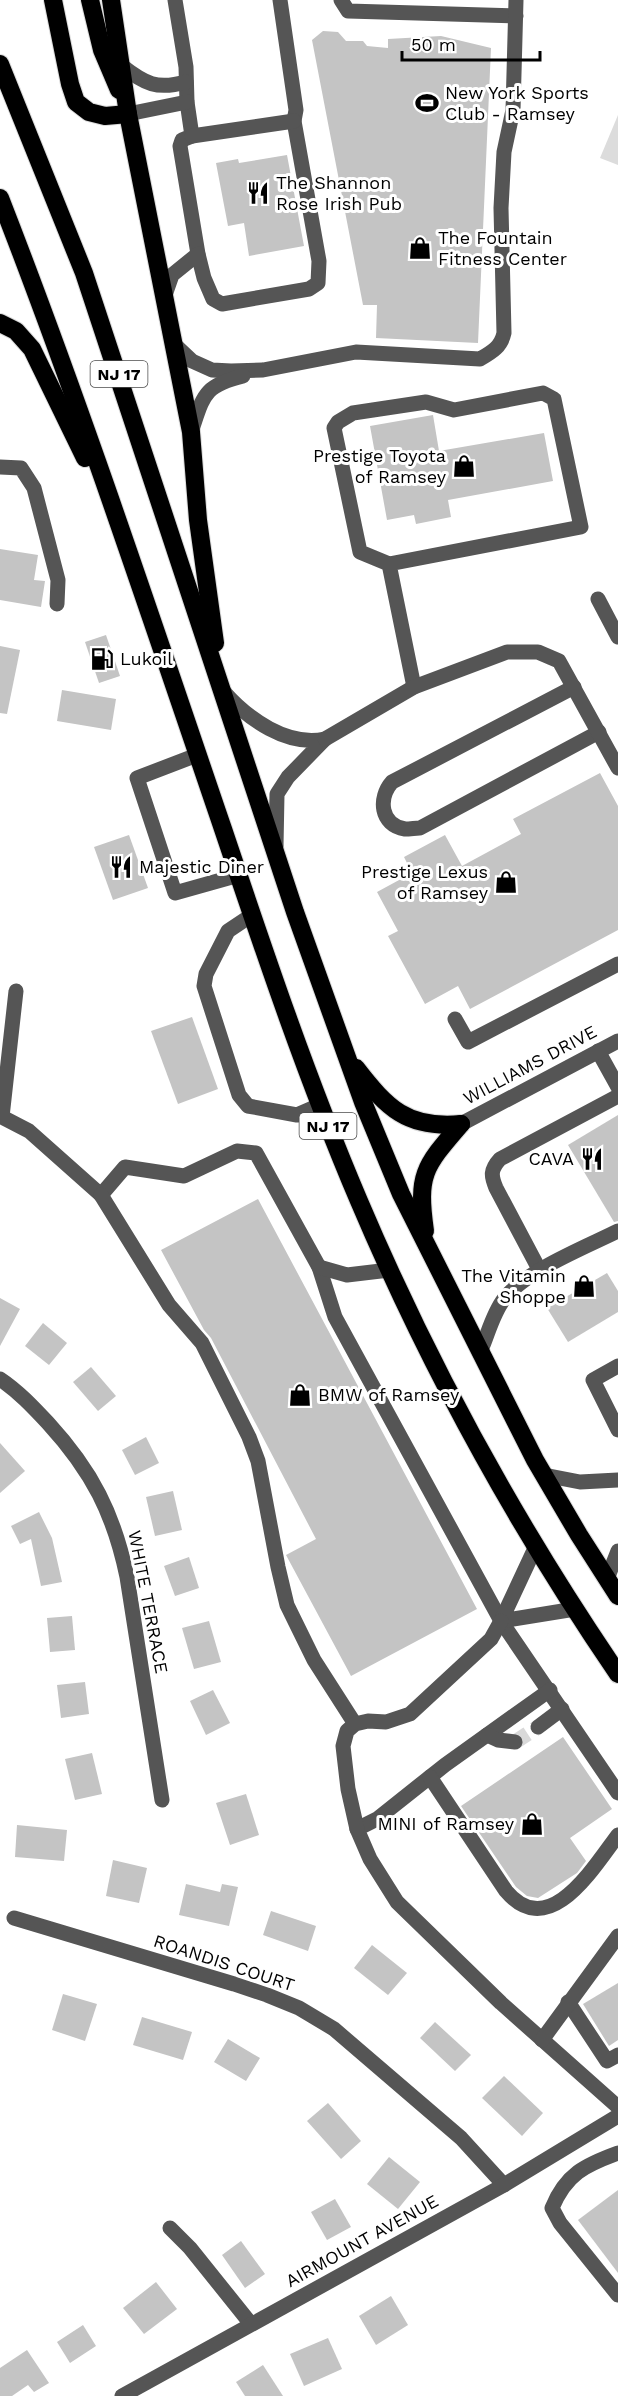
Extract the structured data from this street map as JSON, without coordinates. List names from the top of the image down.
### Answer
{
  "streets": {
    "highway": ["NJ 17"],
    "street": [
      "WILLIAMS DRIVE",
      "WHITE TERRACE",
      "ROANDIS COURT",
      "AIRMOUNT AVENUE"
    ]
  },
  "crossings": [
    ["ROANDIS COURT", "AIRMOUNT AVENUE"]
  ],
  "places": {
    "sports": ["New York Sports Club - Ramsey"],
    "restaurant": ["The Shannon Rose Irish Pub", "Majestic Diner", "CAVA"],
    "shop": [
      "The Fountain Fitness Center",
      "Prestige Toyota of Ramsey",
      "Prestige Lexus of Ramsey",
      "The Vitamin Shoppe",
      "BMW of Ramsey",
      "MINI of Ramsey"
    ],
    "fuel station": ["Lukoil"]
  },
  "scale_bar": "50 m"
}
